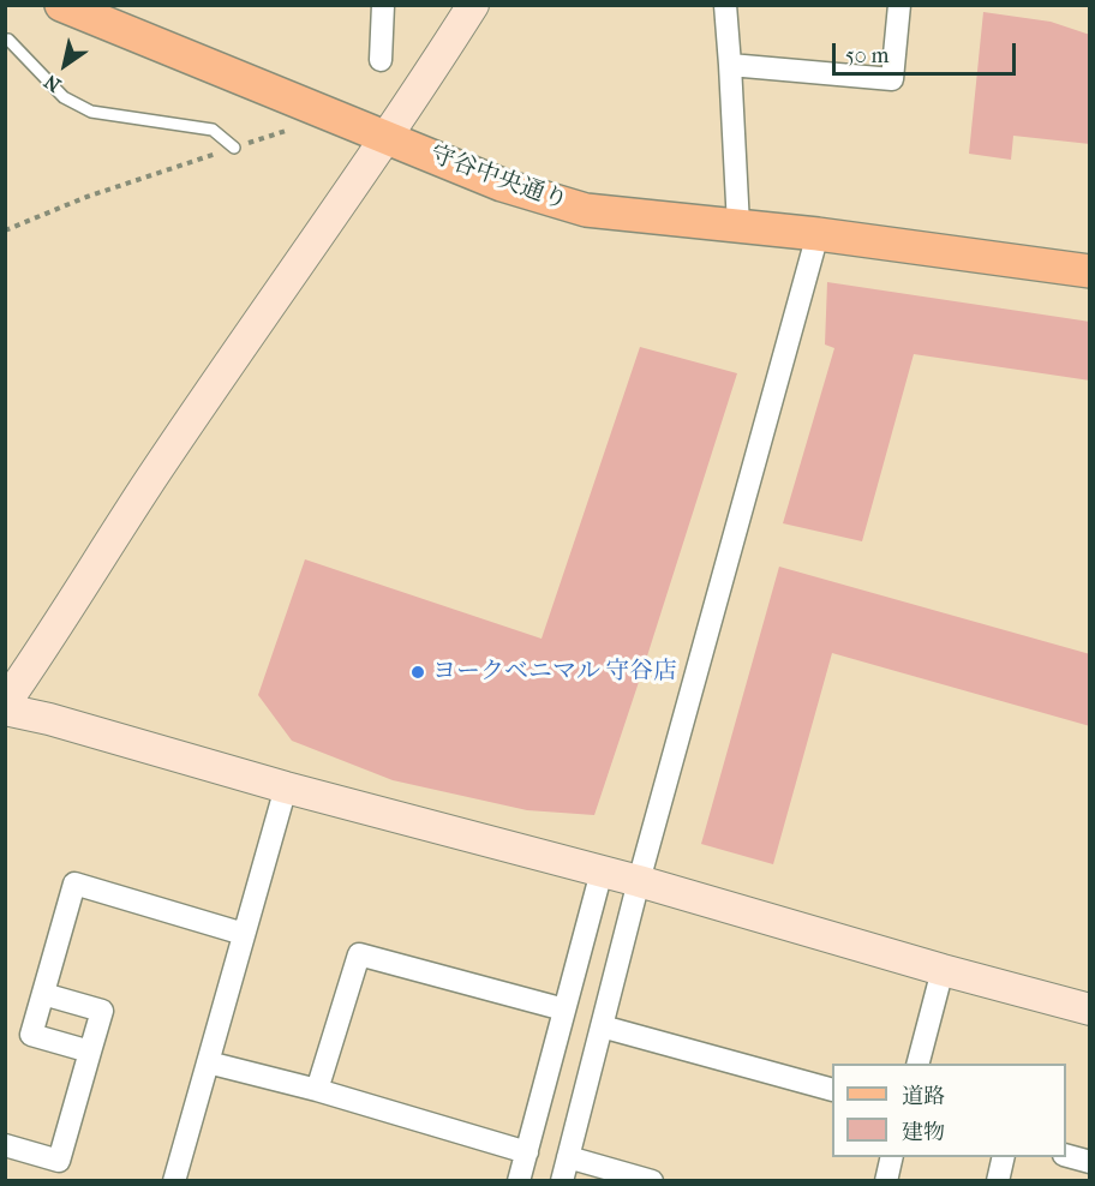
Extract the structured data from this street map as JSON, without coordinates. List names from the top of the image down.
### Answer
{
  "streets": {
    "main road": ["守谷中央通り"]
  },
  "places": ["ヨークベニマル 守谷店"],
  "legend": ["道路", "建物"],
  "scale_bar": "50 m",
  "north": "bottom left"
}
